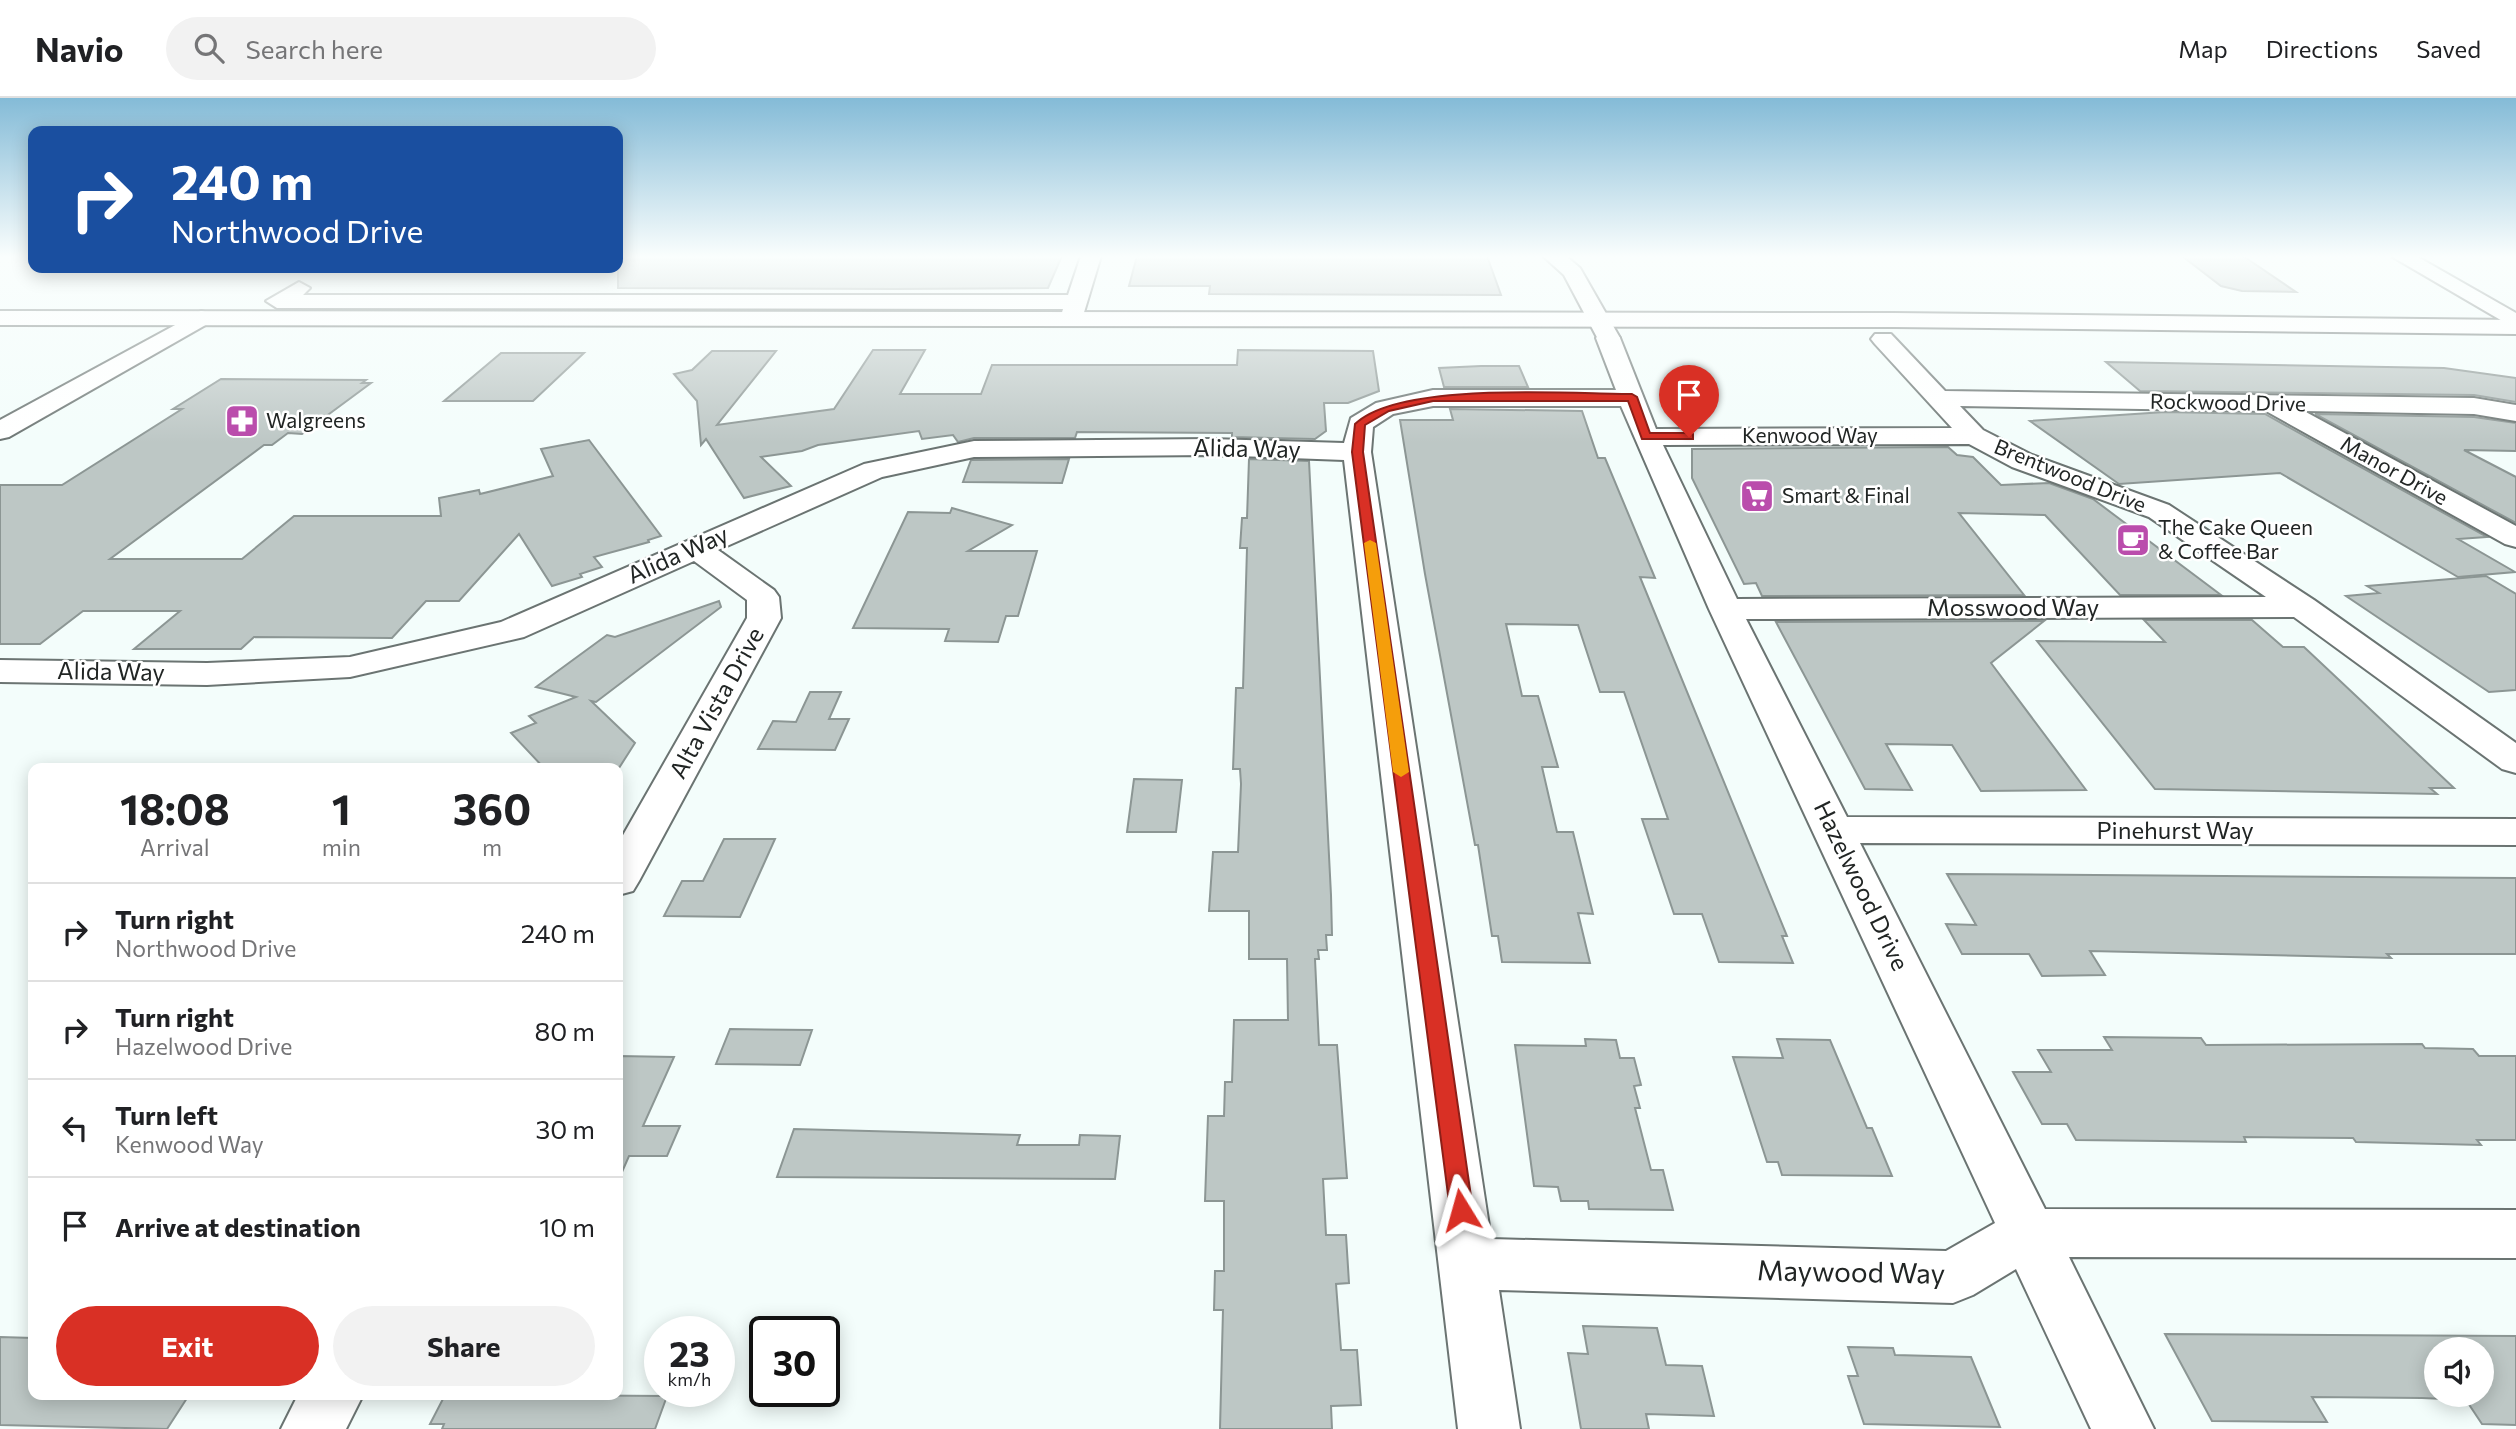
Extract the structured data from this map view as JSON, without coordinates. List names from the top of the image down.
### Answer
{
  "streets": {
    "street": [
      "Rockwood Drive",
      "Kenwood Way",
      "Alida Way",
      "Manor Drive",
      "Brentwood Drive",
      "Mosswood Way",
      "Alta Vista Drive",
      "Pinehurst Way",
      "Hazelwood Drive",
      "Maywood Way"
    ]
  },
  "crossings": [
    ["Rockwood Drive", "Manor Drive"],
    ["Rockwood Drive", "Brentwood Drive"],
    ["Kenwood Way", "Alida Way"],
    ["Kenwood Way", "Brentwood Drive"],
    ["Kenwood Way", "Hazelwood Drive"],
    ["Alida Way", "Alta Vista Drive"],
    ["Brentwood Drive", "Mosswood Way"],
    ["Mosswood Way", "Hazelwood Drive"],
    ["Pinehurst Way", "Hazelwood Drive"],
    ["Hazelwood Drive", "Maywood Way"]
  ],
  "places": {
    "pharmacy": ["Walgreens"],
    "supermarket": ["Smart & Final"],
    "cafe": ["The Cake Queen & Coffee Bar"]
  },
  "page": {
    "header": "Navio",
    "search": "Search here",
    "nav": ["Map", "Directions", "Saved"],
    "turn": ["240 m", "Northwood Drive"],
    "eta": [
      "18:08",
      "Arrival",
      "1",
      "min",
      "360",
      "m"
    ],
    "list": [
      {
        "name": "Turn right",
        "note": "Northwood Drive",
        "value": "240 m"
      },
      {
        "name": "Turn right",
        "note": "Hazelwood Drive",
        "value": "80 m"
      },
      {
        "name": "Turn left",
        "note": "Kenwood Way",
        "value": "30 m"
      },
      {
        "name": "Arrive at destination",
        "value": "10 m"
      }
    ],
    "buttons": ["Exit", "Share"],
    "speed": "23 km/h",
    "limit": "30"
  }
}
